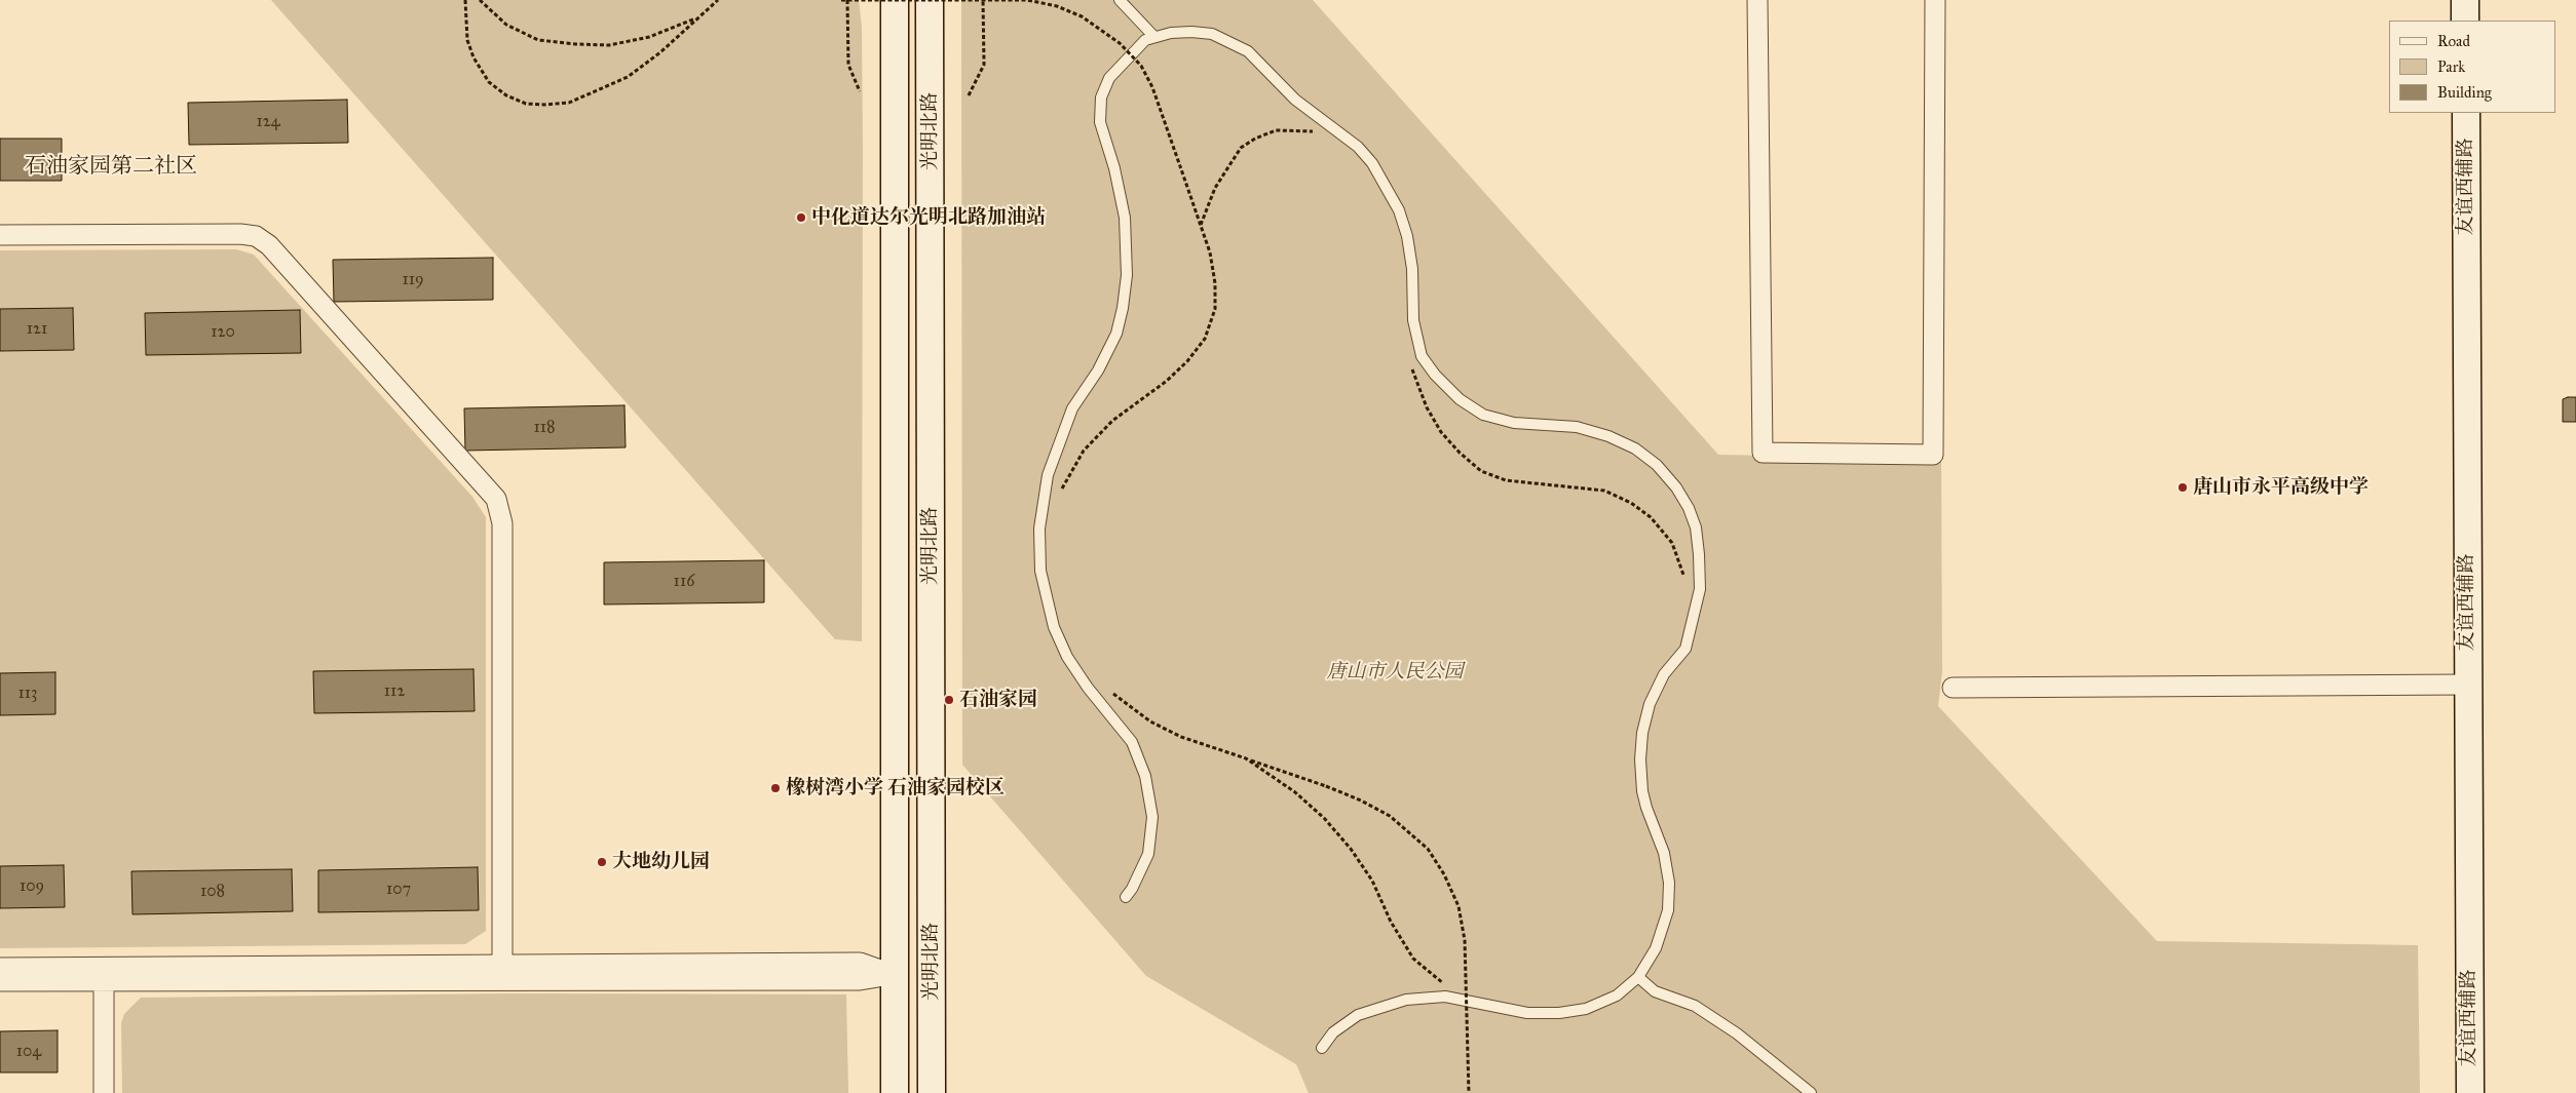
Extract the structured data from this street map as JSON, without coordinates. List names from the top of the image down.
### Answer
{
  "streets": {
    "main road": ["光明北路", "友谊西辅路"]
  },
  "districts": ["石油家园第二社区"],
  "parks": ["唐山市人民公园"],
  "places": [
    "中化道达尔光明北路加油站",
    "唐山市永平高级中学",
    "石油家园",
    "橡树湾小学 石油家园校区",
    "大地幼儿园"
  ],
  "house_numbers": [
    "124",
    "119",
    "121",
    "120",
    "118",
    "116",
    "112",
    "113",
    "109",
    "107",
    "108",
    "104"
  ],
  "legend": ["Road", "Park", "Building"]
}
